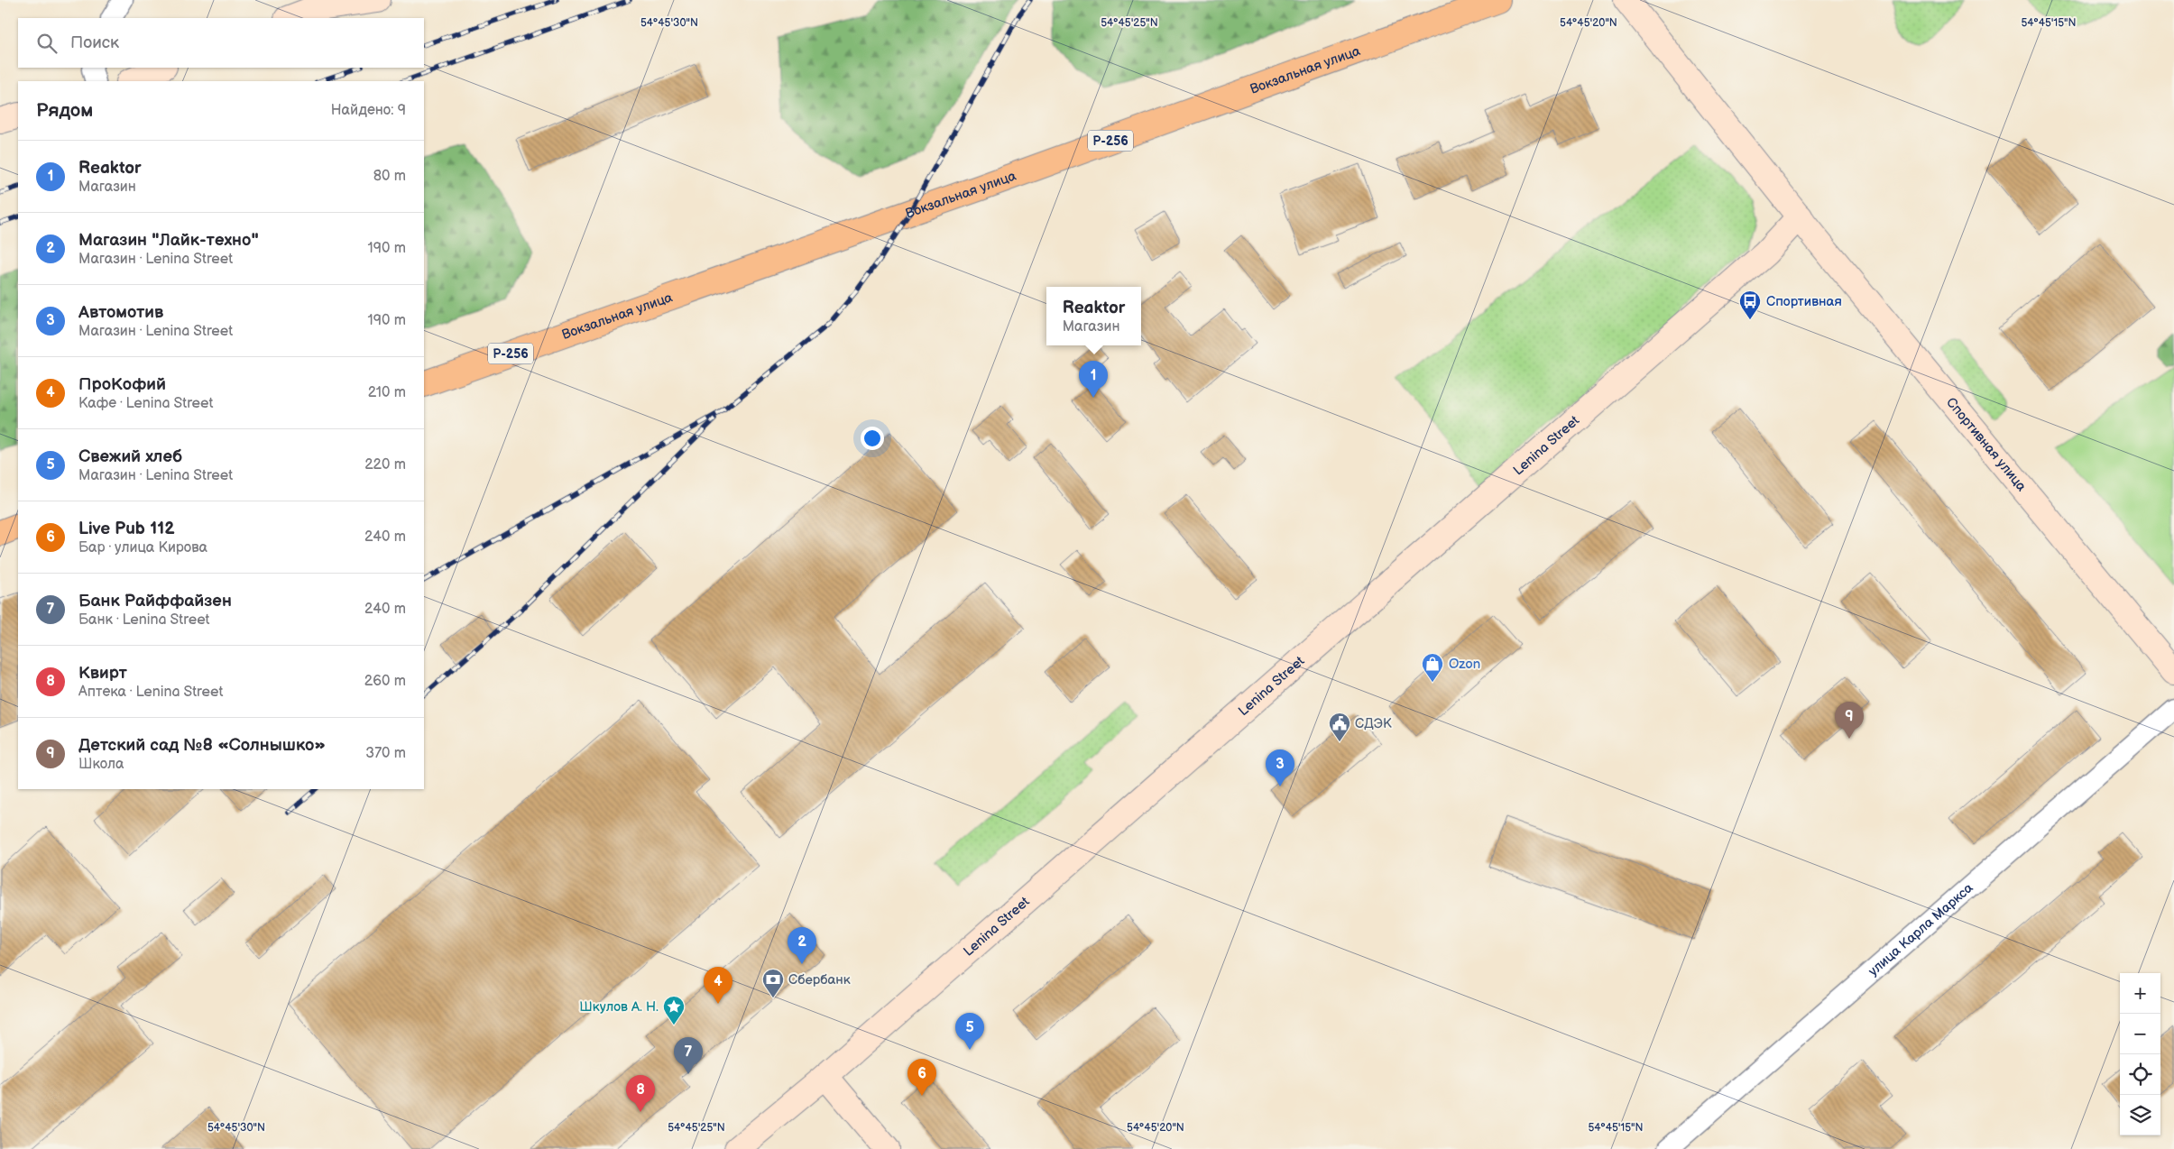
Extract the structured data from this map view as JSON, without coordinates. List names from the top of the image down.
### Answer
{
  "streets": {
    "highway": ["Вокзальная улица", "Р-256"],
    "main road": ["Lenina Street", "Спортивная улица"],
    "street": ["улица Карла Маркса"]
  },
  "crossings": [
    ["Lenina Street", "Спортивная улица"]
  ],
  "places": {
    "bus stop": ["Спортивная"],
    "shop": ["Ozon"],
    "public building": ["СДЭК"],
    "bank": ["Сбербанк"],
    "place": ["Шкулов А. Н."]
  },
  "page": {
    "search": "Поиск",
    "heading": ["Рядом", "Найдено: 9"],
    "list": [
      {
        "mark": "1",
        "name": "Reaktor",
        "note": "Магазин",
        "value": "80 m"
      },
      {
        "mark": "2",
        "name": "Магазин \"Лайк-техно\"",
        "note": "Магазин · Lenina Street",
        "value": "190 m"
      },
      {
        "mark": "3",
        "name": "Автомотив",
        "note": "Магазин · Lenina Street",
        "value": "190 m"
      },
      {
        "mark": "4",
        "name": "ПроКофий",
        "note": "Кафе · Lenina Street",
        "value": "210 m"
      },
      {
        "mark": "5",
        "name": "Свежий хлеб",
        "note": "Магазин · Lenina Street",
        "value": "220 m"
      },
      {
        "mark": "6",
        "name": "Live Pub 112",
        "note": "Бар · улица Кирова",
        "value": "240 m"
      },
      {
        "mark": "7",
        "name": "Банк Райффайзен",
        "note": "Банк · Lenina Street",
        "value": "240 m"
      },
      {
        "mark": "8",
        "name": "Квирт",
        "note": "Аптека · Lenina Street",
        "value": "260 m"
      },
      {
        "mark": "9",
        "name": "Детский сад №8 «Солнышко»",
        "note": "Школа",
        "value": "370 m"
      }
    ],
    "popup": ["Reaktor", "Магазин"],
    "pins": [
      "1",
      "9",
      "3",
      "2",
      "4",
      "5",
      "7",
      "6",
      "8"
    ],
    "map_buttons": ["+", "−"]
  },
  "coordinates": [
    "54°45'30\"N",
    "54°45'25\"N",
    "54°45'20\"N",
    "54°45'15\"N"
  ]
}
